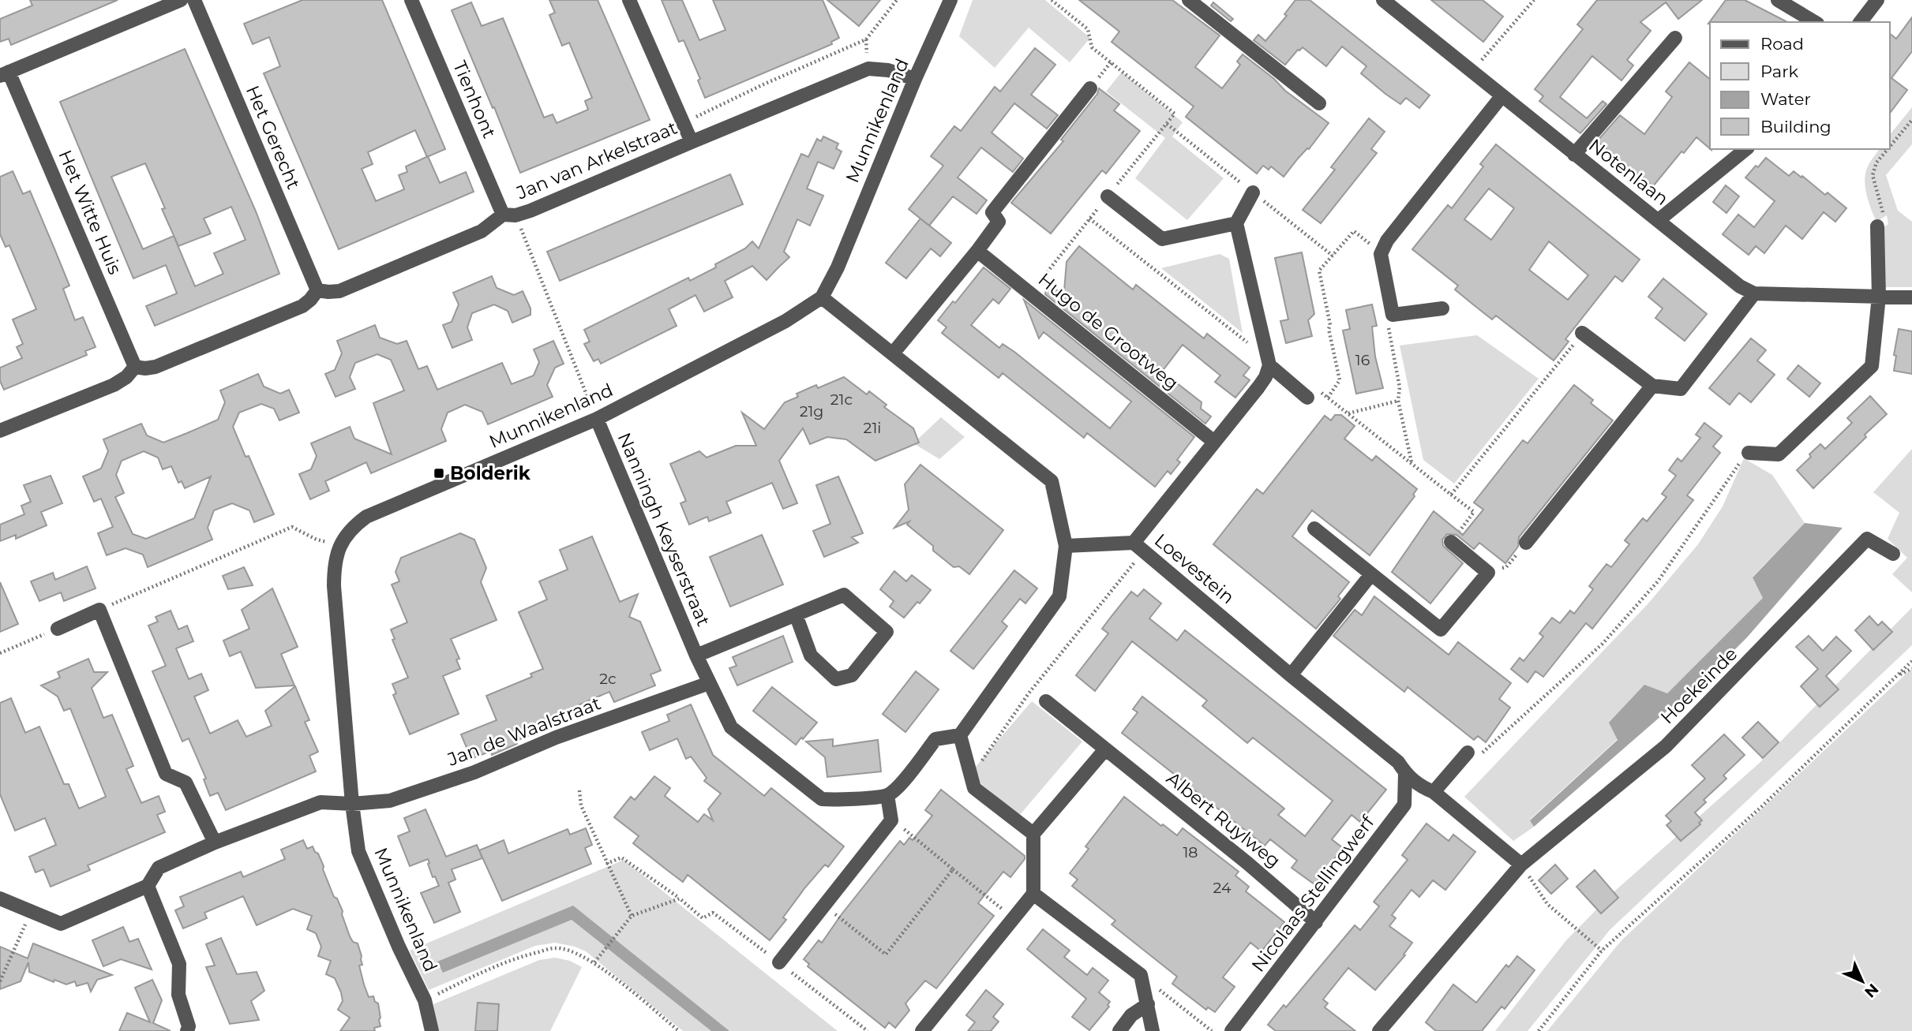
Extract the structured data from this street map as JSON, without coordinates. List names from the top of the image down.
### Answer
{
  "streets": {
    "street": [
      "Tienhont",
      "Munnikenland",
      "Het Gerecht",
      "Jan van Arkelstraat",
      "Notenlaan",
      "Het Witte Huis",
      "Hugo de Grootweg",
      "Nanningh Keyserstraat",
      "Loevestein",
      "Hoekeinde",
      "Jan de Waalstraat",
      "Albert Ruylweg",
      "Nicolaas Stellingwerf"
    ]
  },
  "crossings": [
    ["Tienhont", "Jan van Arkelstraat"],
    ["Munnikenland", "Jan van Arkelstraat"],
    ["Munnikenland", "Nanningh Keyserstraat"],
    ["Munnikenland", "Jan de Waalstraat"],
    ["Het Gerecht", "Jan van Arkelstraat"],
    ["Nanningh Keyserstraat", "Jan de Waalstraat"],
    ["Loevestein", "Nicolaas Stellingwerf"],
    ["Albert Ruylweg", "Nicolaas Stellingwerf"]
  ],
  "places": {
    "transit": ["Bolderik"]
  },
  "house_numbers": [
    "16",
    "21c",
    "21g",
    "21i",
    "2c",
    "18",
    "24"
  ],
  "legend": [
    "Road",
    "Park",
    "Water",
    "Building"
  ],
  "north": "bottom right"
}
